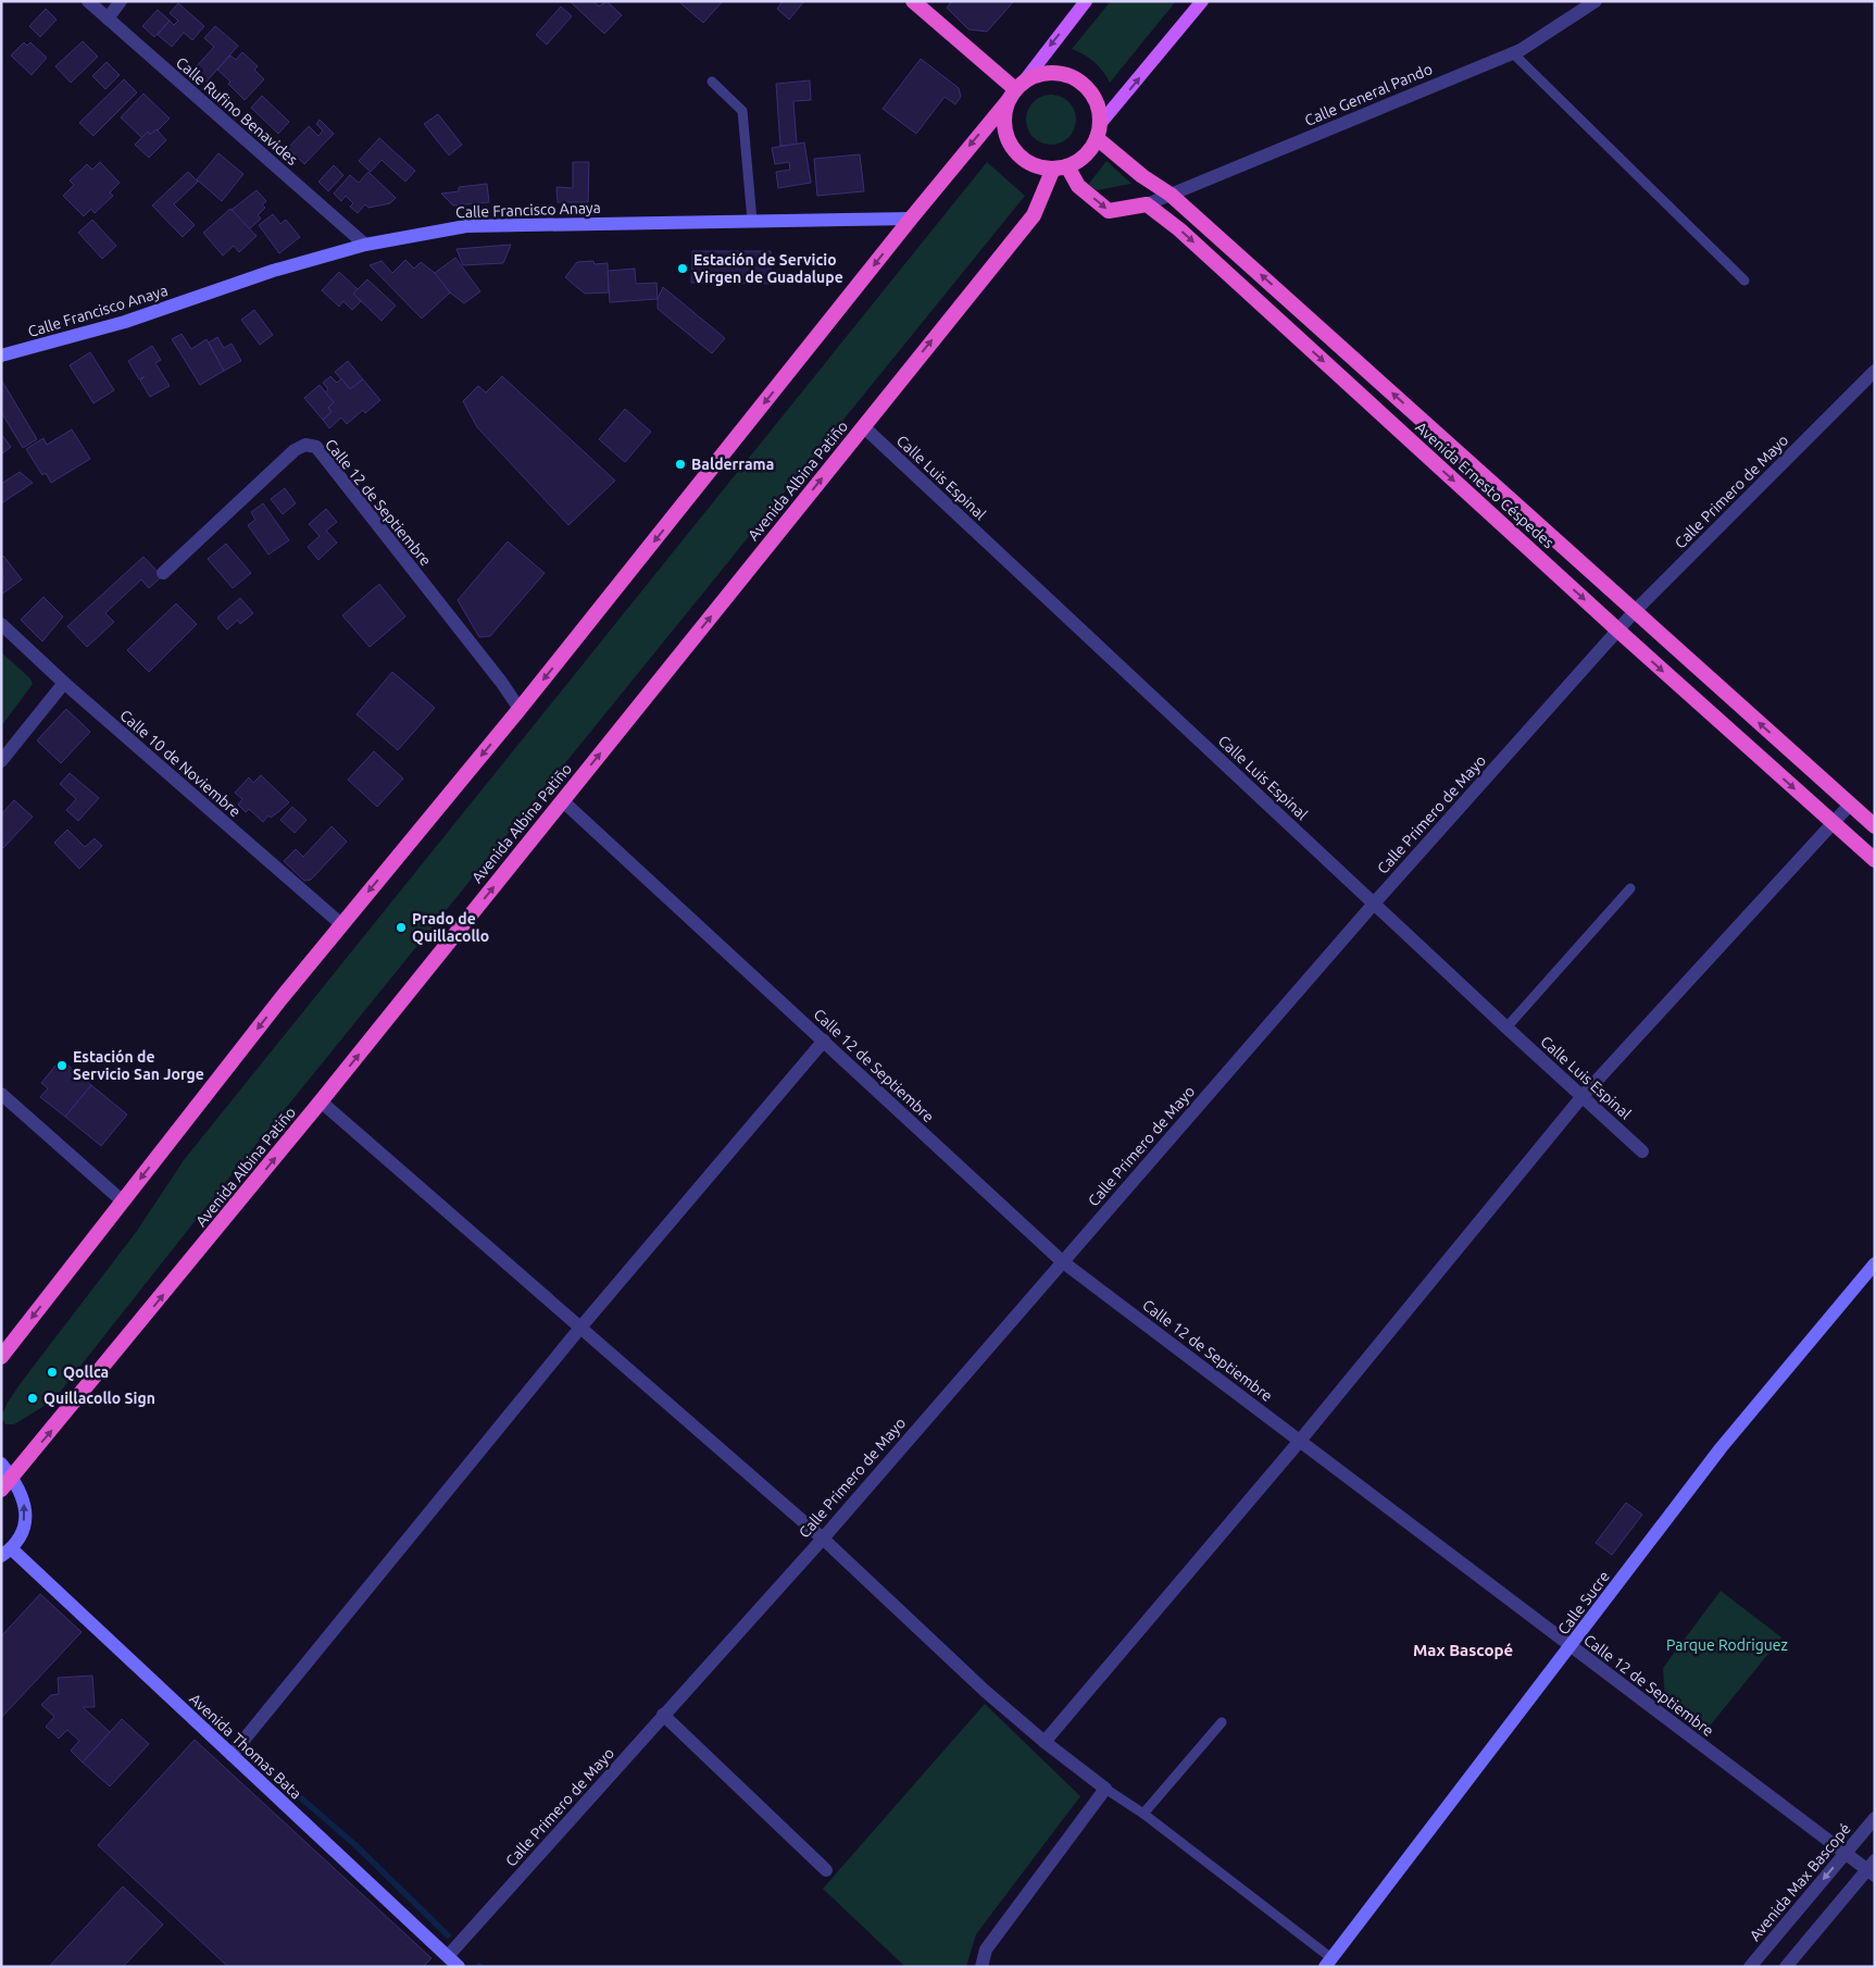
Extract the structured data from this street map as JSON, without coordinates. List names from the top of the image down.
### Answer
{
  "streets": {
    "highway": ["Avenida Albina Patiño", "Avenida Ernesto Céspedes"],
    "main road": ["Calle Francisco Anaya", "Calle Sucre", "Avenida Thomas Bata"],
    "street": [
      "Calle General Pando",
      "Calle Rufino Benavides",
      "Calle Luis Espinal",
      "Calle Primero de Mayo",
      "Calle 12 de Septiembre",
      "Calle 10 de Noviembre",
      "Avenida Max Bascopé"
    ]
  },
  "crossings": [
    ["Calle General Pando", "Avenida Ernesto Céspedes"],
    ["Calle Rufino Benavides", "Calle Francisco Anaya"],
    ["Calle Luis Espinal", "Avenida Albina Patiño"],
    ["Calle Luis Espinal", "Calle Primero de Mayo"],
    ["Avenida Albina Patiño", "Avenida Ernesto Céspedes"],
    ["Avenida Albina Patiño", "Calle 12 de Septiembre"],
    ["Avenida Ernesto Céspedes", "Calle Primero de Mayo"],
    ["Calle Primero de Mayo", "Calle 12 de Septiembre"],
    ["Calle Primero de Mayo", "Avenida Thomas Bata"],
    ["Calle 12 de Septiembre", "Calle Sucre"],
    ["Calle 12 de Septiembre", "Avenida Max Bascopé"]
  ],
  "districts": ["Max Bascopé"],
  "parks": ["Parque Rodriguez"],
  "places": [
    "Estación de Servicio Virgen de Guadalupe",
    "Balderrama",
    "Prado de Quillacollo",
    "Estación de Servicio San Jorge",
    "Qollca",
    "Quillacollo Sign"
  ]
}
